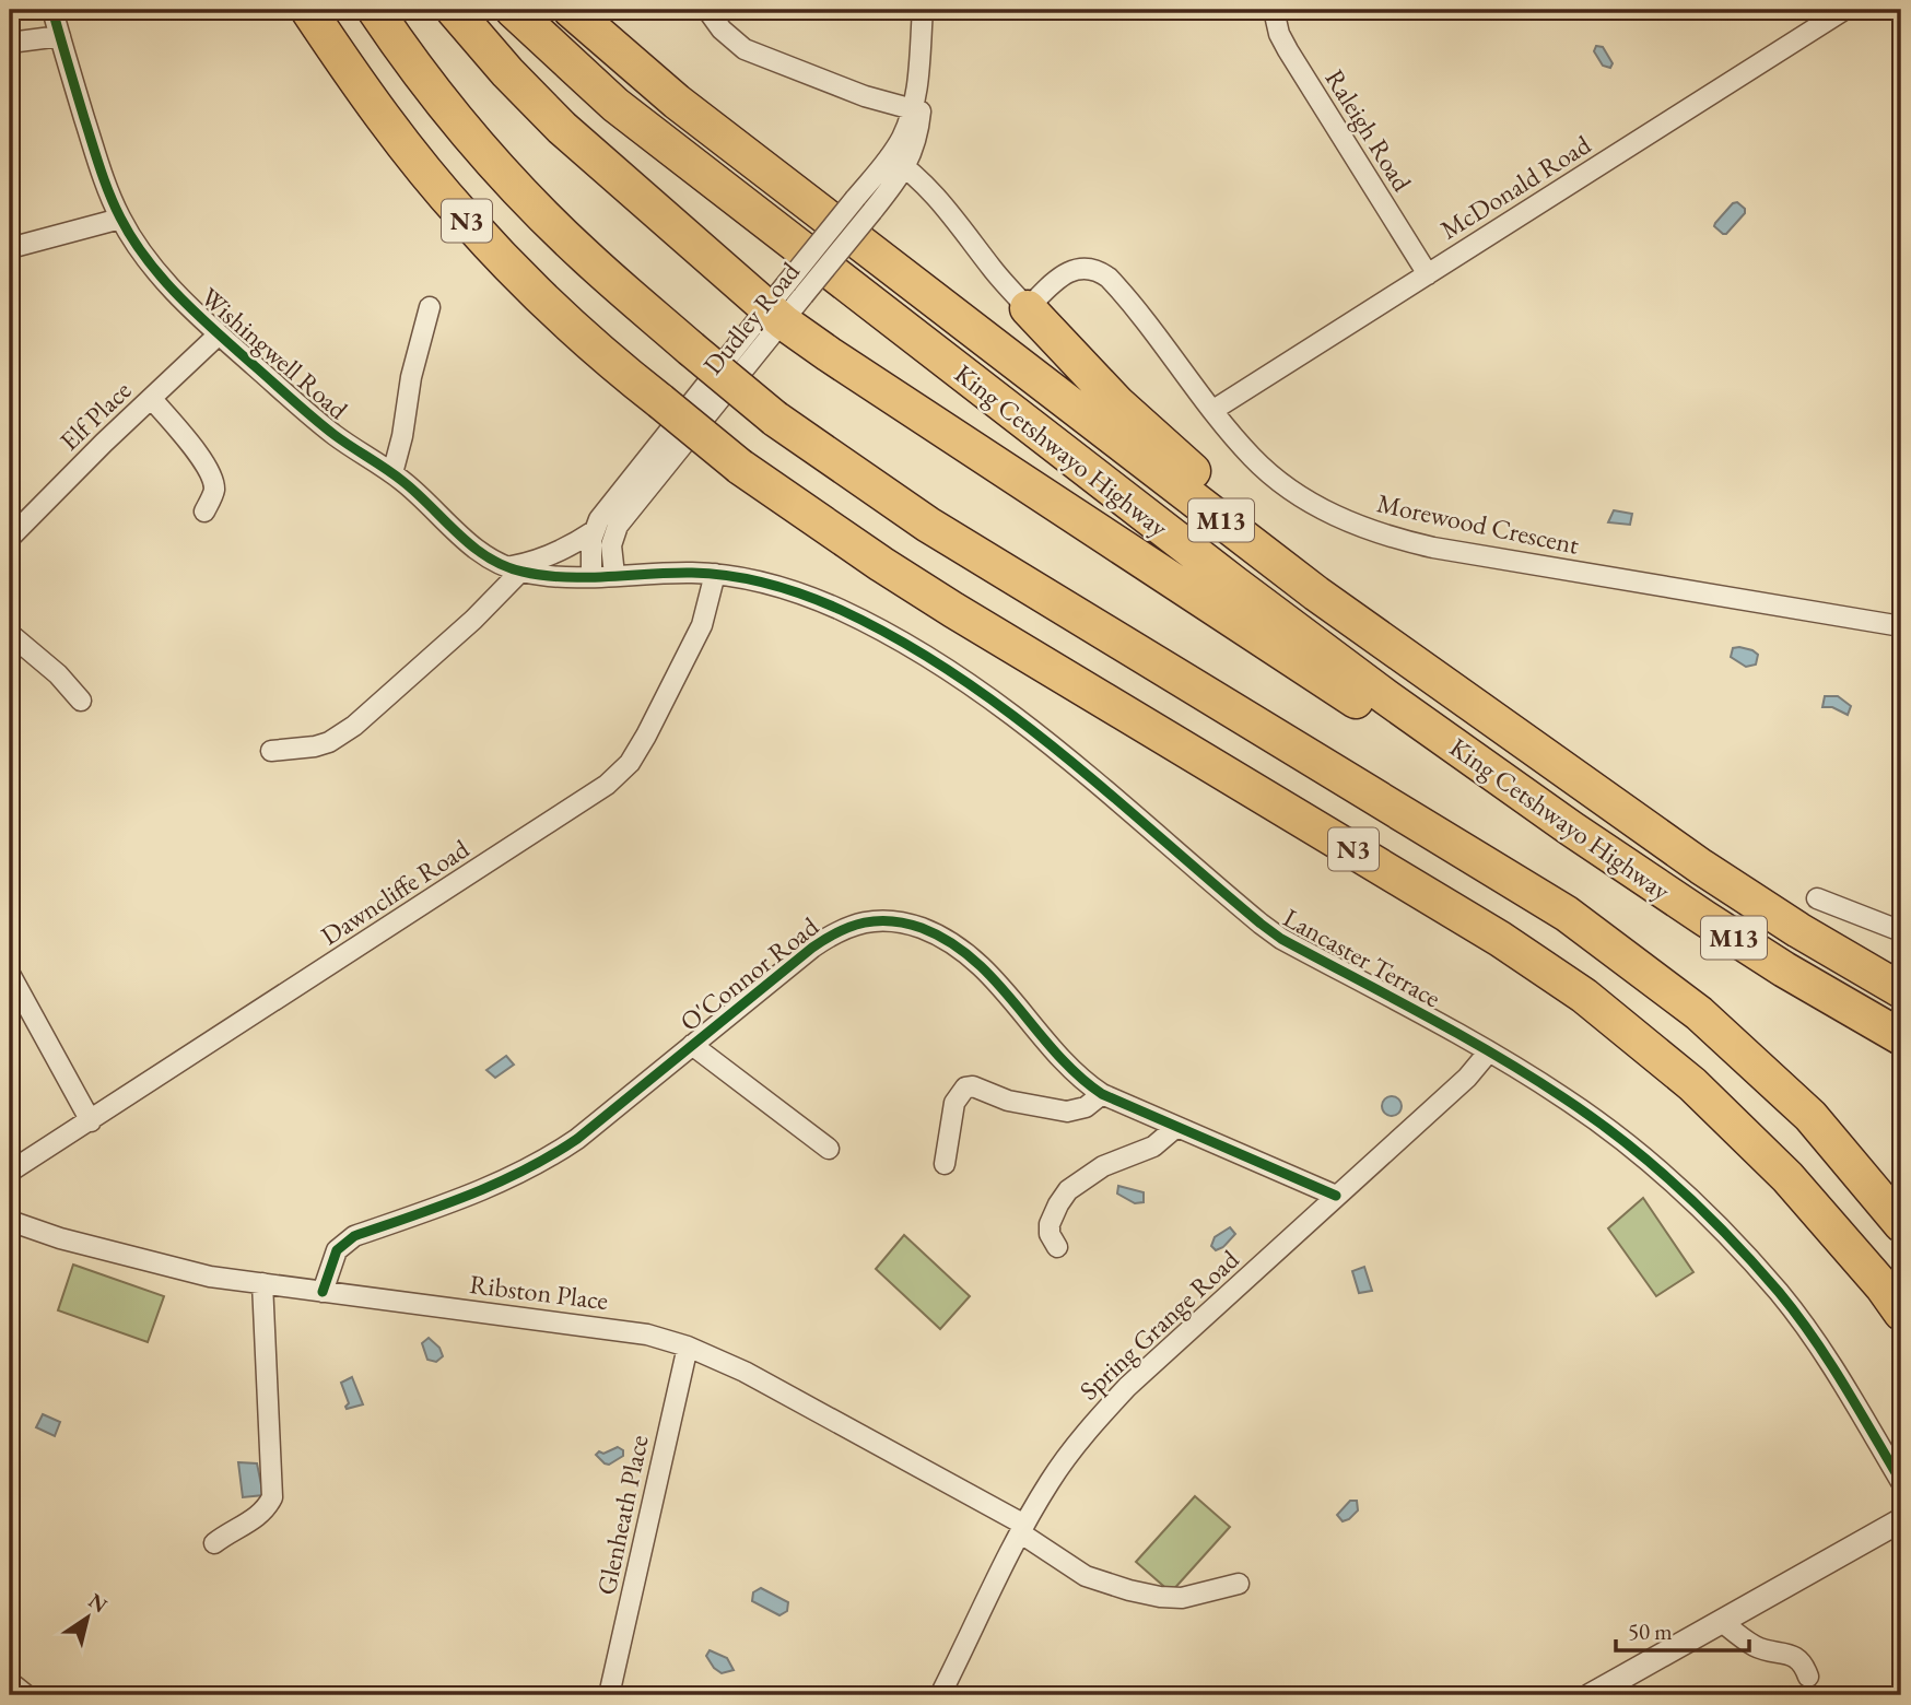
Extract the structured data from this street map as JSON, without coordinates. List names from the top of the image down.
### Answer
{
  "streets": {
    "highway": ["N3", "King Cetshwayo Highway", "M13"],
    "street": [
      "Raleigh Road",
      "McDonald Road",
      "Dudley Road",
      "Wishingwell Road",
      "Elf Place",
      "Morewood Crescent",
      "Dawncliffe Road",
      "Lancaster Terrace",
      "O'Connor Road",
      "Ribston Place",
      "Spring Grange Road",
      "Glenheath Place"
    ]
  },
  "crossings": [
    ["Raleigh Road", "McDonald Road"],
    ["McDonald Road", "Morewood Crescent"],
    ["Dudley Road", "Wishingwell Road"],
    ["Dudley Road", "Lancaster Terrace"],
    ["Wishingwell Road", "Elf Place"],
    ["Wishingwell Road", "Lancaster Terrace"],
    ["Dawncliffe Road", "Lancaster Terrace"],
    ["Lancaster Terrace", "Spring Grange Road"],
    ["O'Connor Road", "Ribston Place"],
    ["O'Connor Road", "Spring Grange Road"],
    ["Ribston Place", "Spring Grange Road"],
    ["Ribston Place", "Glenheath Place"]
  ],
  "scale_bar": "50 m",
  "north": "top right"
}
